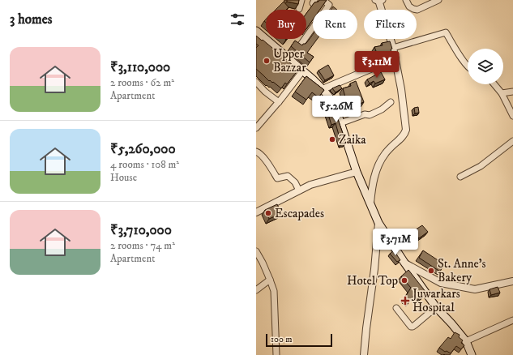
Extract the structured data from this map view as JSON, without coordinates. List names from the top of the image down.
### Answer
{
  "places": {
    "other": [
      "Upper Bazzar",
      "Zaika",
      "Escapades",
      "St. Anne's Bakery",
      "Hotel Top"
    ],
    "health": ["Juwarkars Hospital"]
  },
  "scale_bar": "100 m",
  "page": {
    "heading": "3 homes",
    "chip": ["Buy", "Rent", "Filters"],
    "list": [
      {
        "name": "₹3,110,000",
        "note": "2 rooms · 62 m² · Apartment"
      },
      {
        "name": "₹5,260,000",
        "note": "4 rooms · 108 m² · House"
      },
      {
        "name": "₹3,710,000",
        "note": "2 rooms · 74 m² · Apartment"
      }
    ],
    "price": ["₹3.11M", "₹5.26M", "₹3.71M"],
    "scale": "100 m"
  }
}
